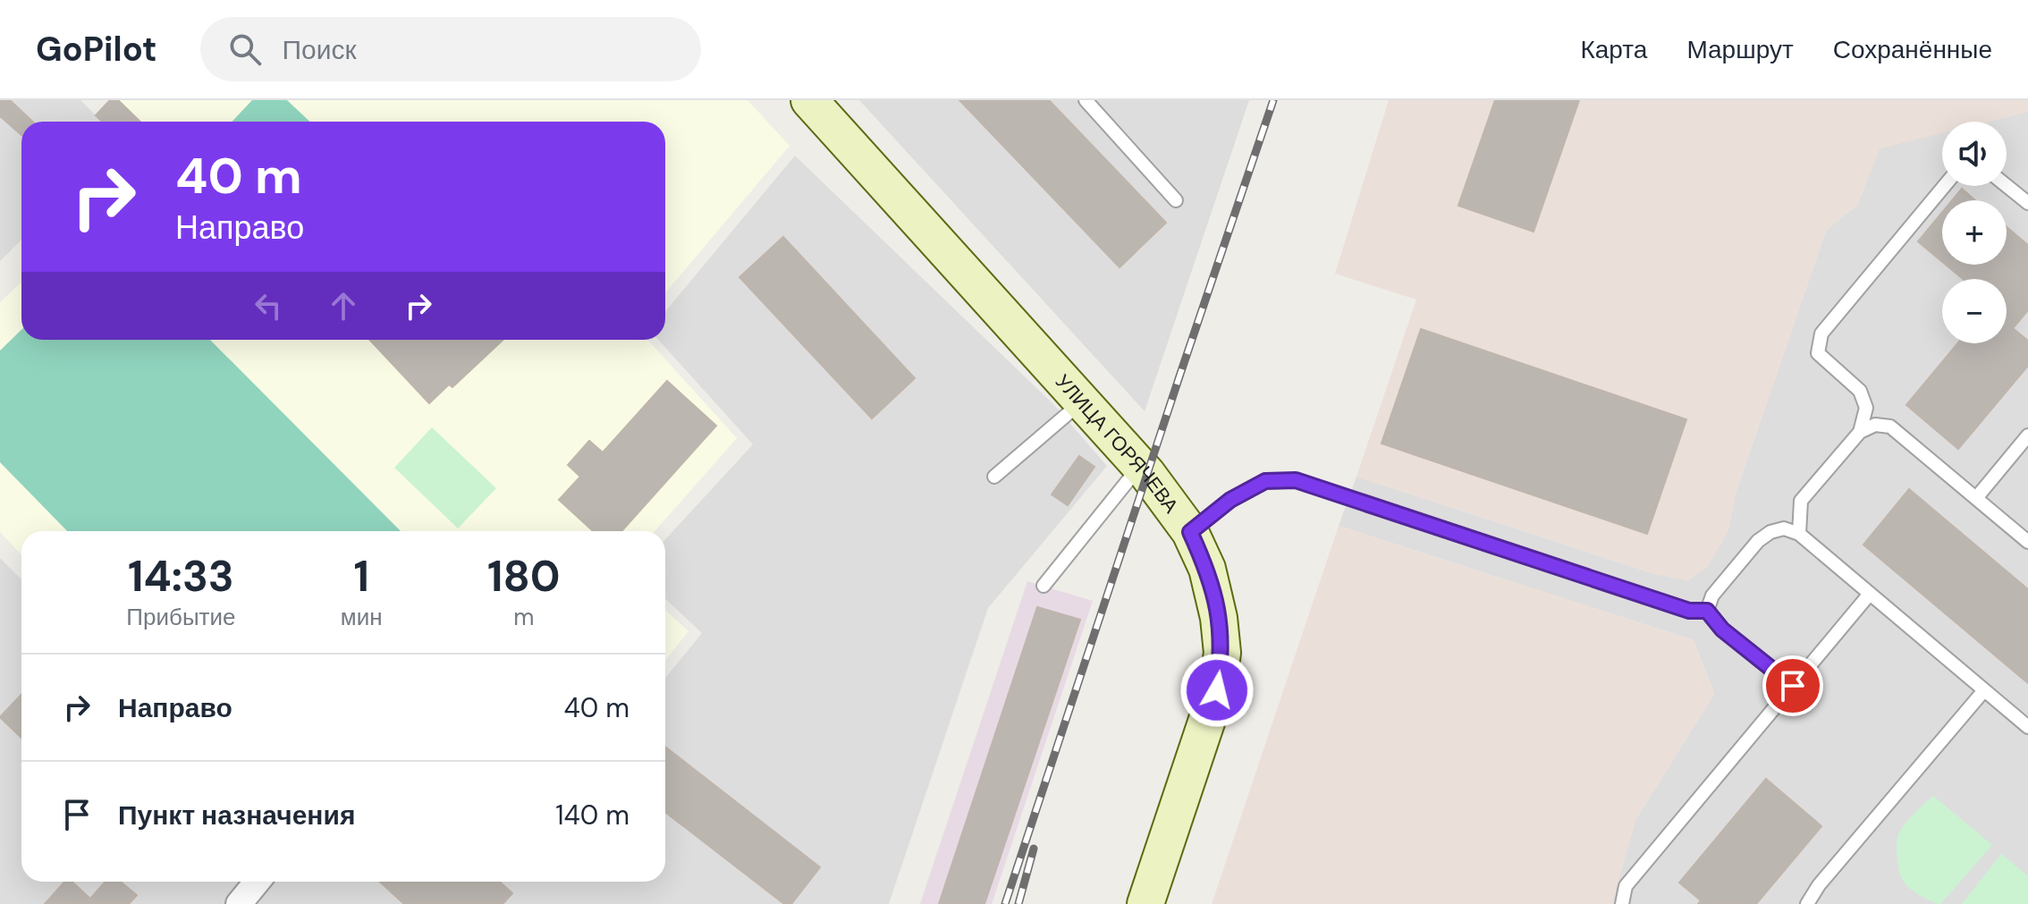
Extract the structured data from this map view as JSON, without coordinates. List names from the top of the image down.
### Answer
{
  "streets": {
    "main road": ["УЛИЦА ГОРЯЧЕВА"]
  },
  "page": {
    "header": "GoPilot",
    "search": "Поиск",
    "nav": ["Карта", "Маршрут", "Сохранённые"],
    "map_buttons": ["+", "−"],
    "turn": ["40 m", "Направо"],
    "eta": [
      "14:33",
      "Прибытие",
      "1",
      "мин",
      "180",
      "m"
    ],
    "list": [
      {
        "name": "Направо",
        "value": "40 m"
      },
      {
        "name": "Пункт назначения",
        "value": "140 m"
      }
    ]
  }
}
